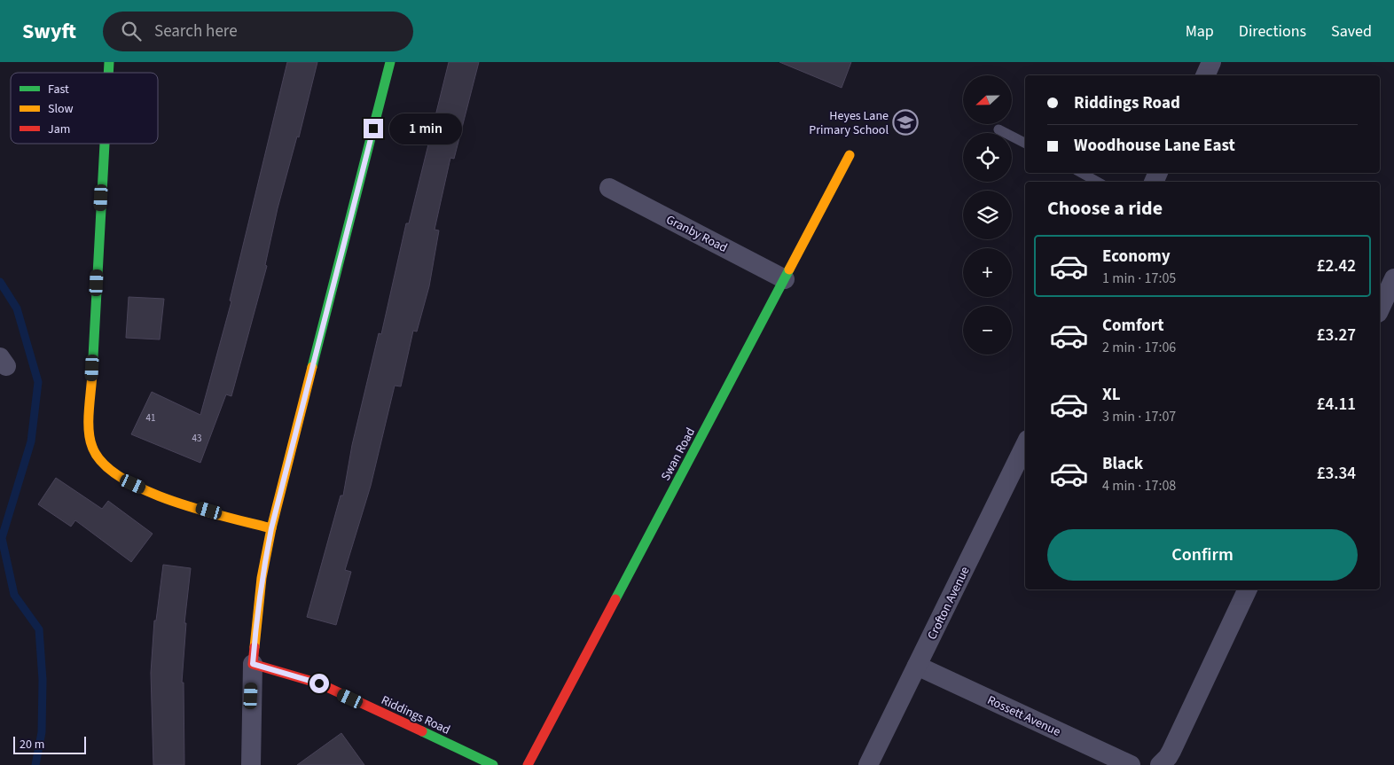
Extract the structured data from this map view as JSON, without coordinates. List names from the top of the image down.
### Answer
{
  "streets": {
    "street": [
      "Granby Road",
      "Swan Road",
      "Crofton Avenue",
      "Riddings Road",
      "Rossett Avenue"
    ]
  },
  "crossings": [
    ["Granby Road", "Swan Road"],
    ["Crofton Avenue", "Rossett Avenue"]
  ],
  "places": {
    "school or university": ["Heyes Lane Primary School"]
  },
  "house_numbers": ["41", "43"],
  "legend": ["Fast", "Slow", "Jam"],
  "scale_bar": "20 m",
  "north": "left",
  "page": {
    "header": "Swyft",
    "search": "Search here",
    "nav": ["Map", "Directions", "Saved"],
    "map_buttons": ["+", "−"],
    "banner": ["Riddings Road", "Woodhouse Lane East"],
    "bubble": "1 min",
    "heading": "Choose a ride",
    "list": [
      {
        "name": "Economy",
        "note": "1 min · 17:05",
        "value": "£2.42"
      },
      {
        "name": "Comfort",
        "note": "2 min · 17:06",
        "value": "£3.27"
      },
      {
        "name": "XL",
        "note": "3 min · 17:07",
        "value": "£4.11"
      },
      {
        "name": "Black",
        "note": "4 min · 17:08",
        "value": "£3.34"
      }
    ],
    "buttons": "Confirm",
    "scale": "20 m"
  }
}
